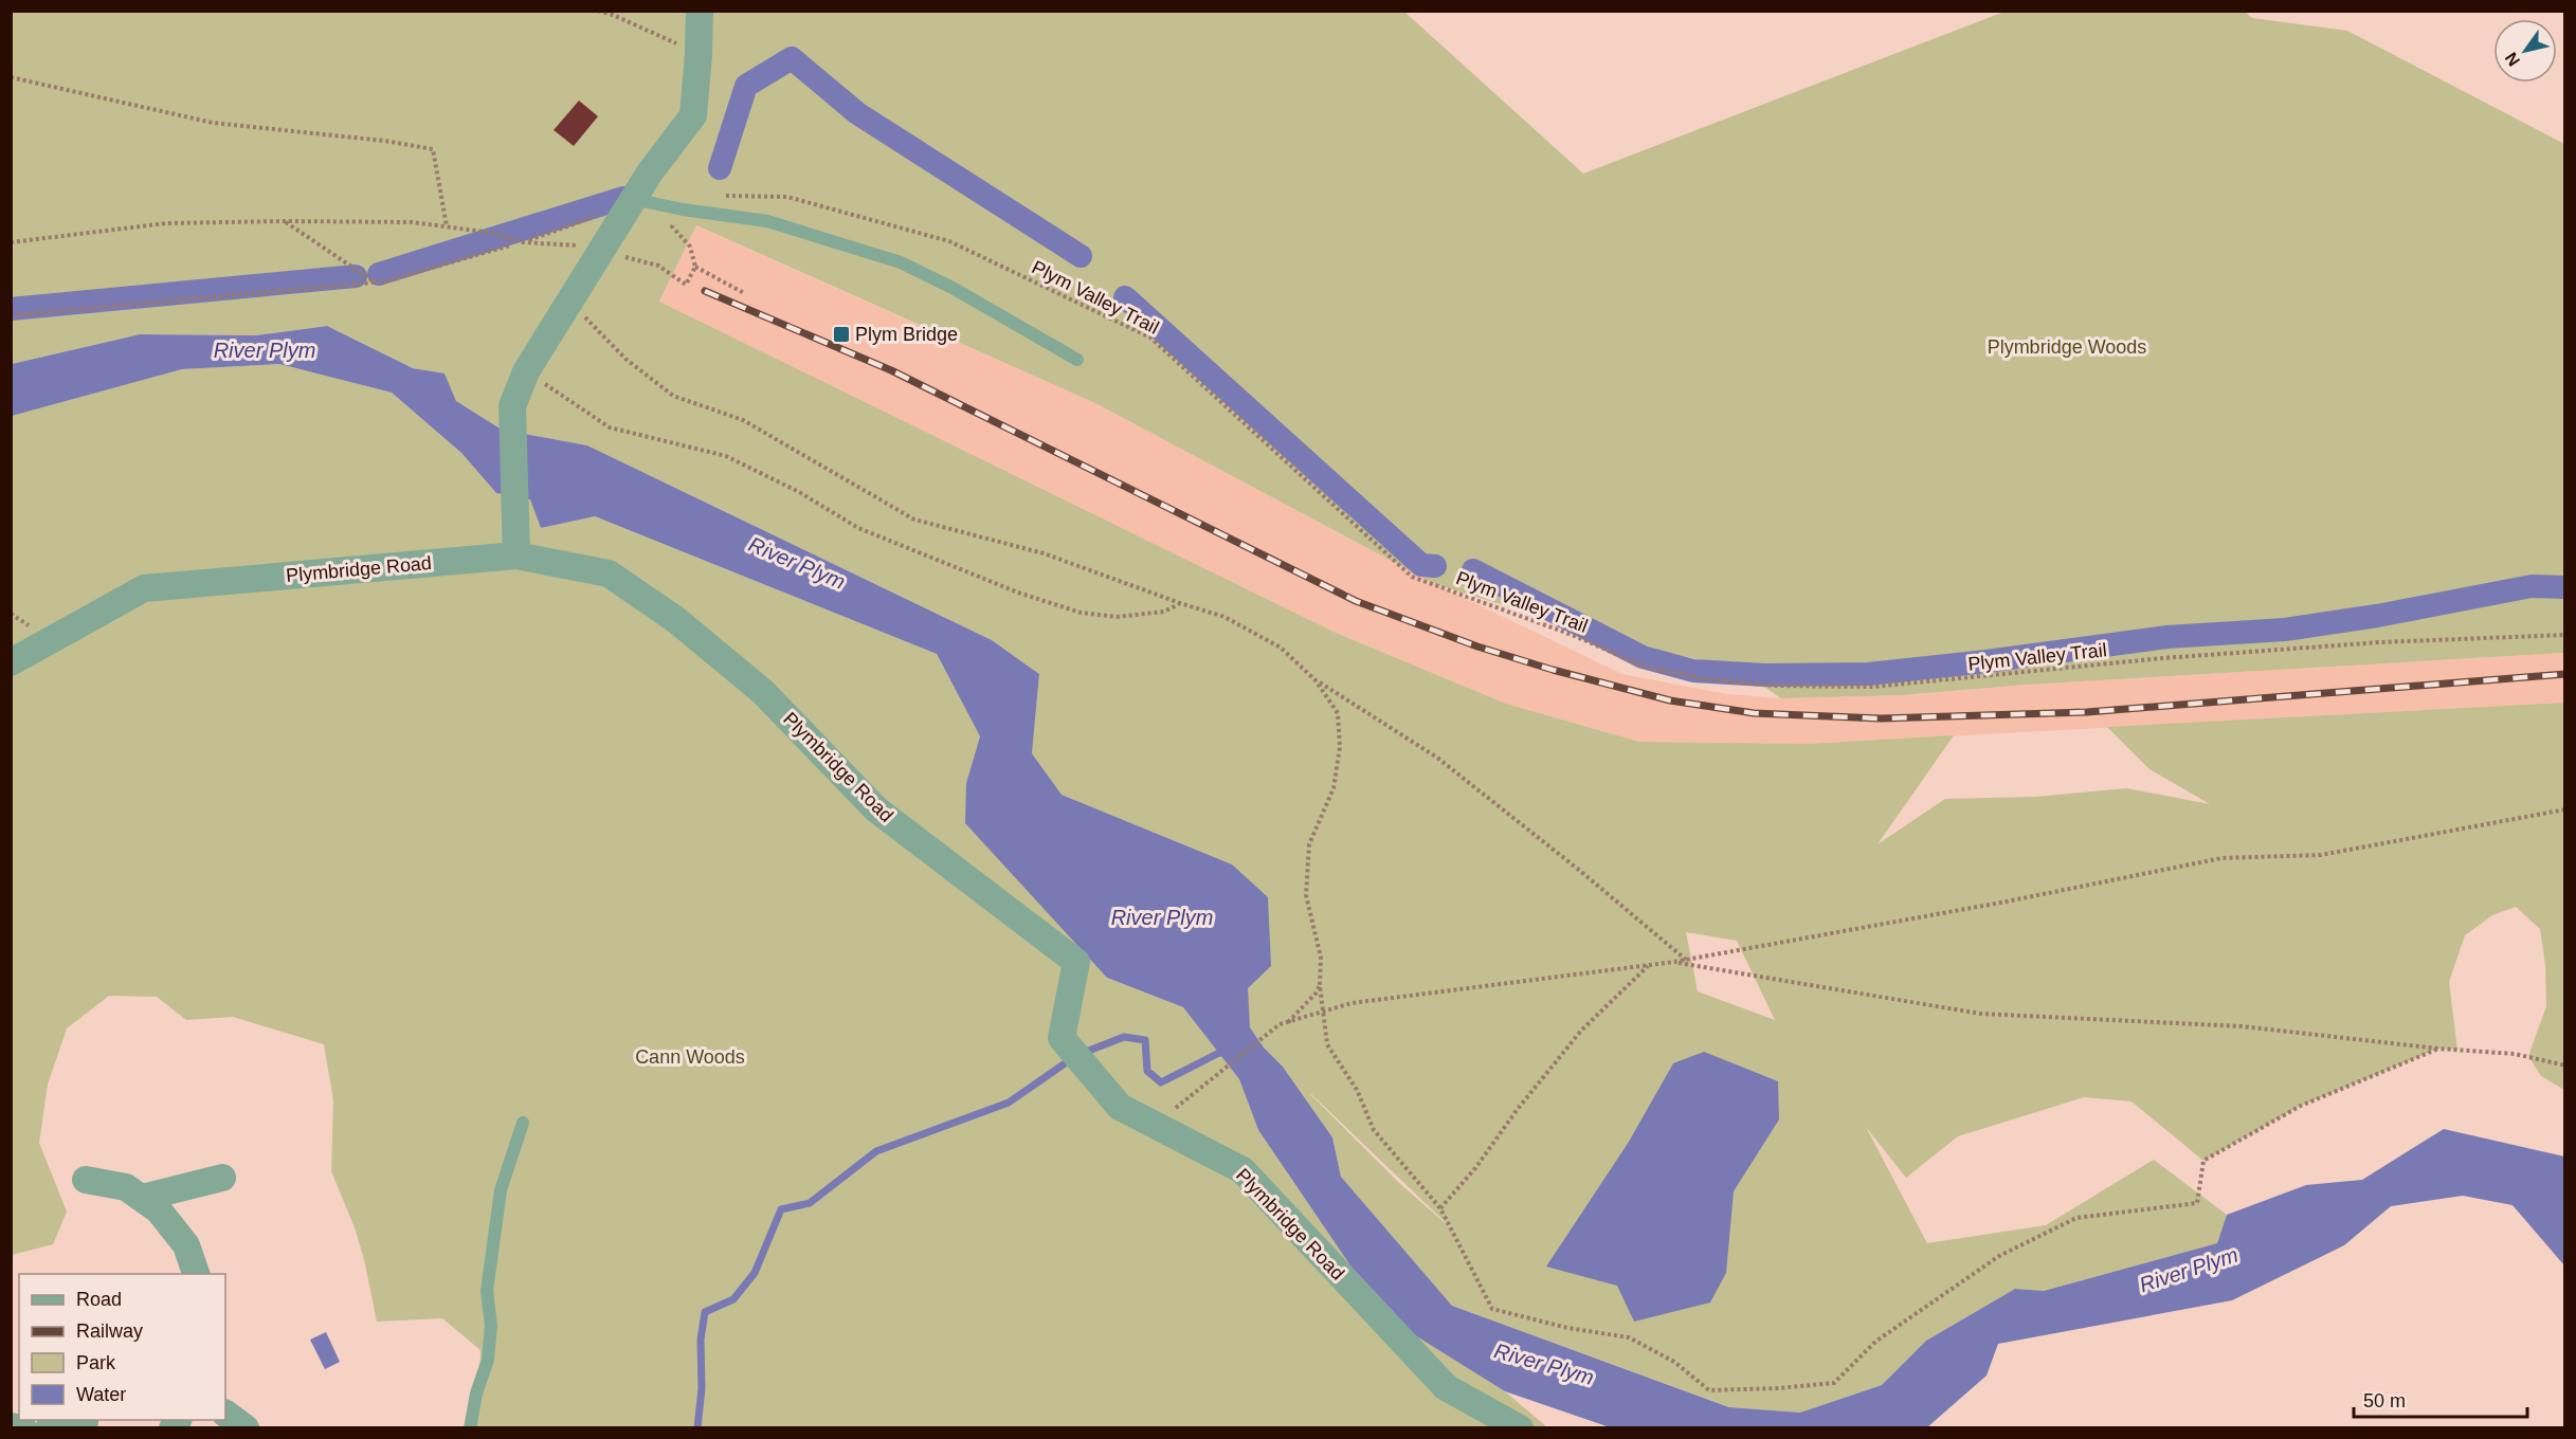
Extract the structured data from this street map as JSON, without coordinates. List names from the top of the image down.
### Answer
{
  "streets": {
    "street": ["Plymbridge Road"],
    "path": ["Plym Valley Trail"]
  },
  "water": ["River Plym"],
  "parks": ["Plymbridge Woods", "Cann Woods"],
  "places": {
    "transit": ["Plym Bridge"]
  },
  "legend": [
    "Road",
    "Railway",
    "Park",
    "Water"
  ],
  "scale_bar": "50 m",
  "north": "bottom left"
}
